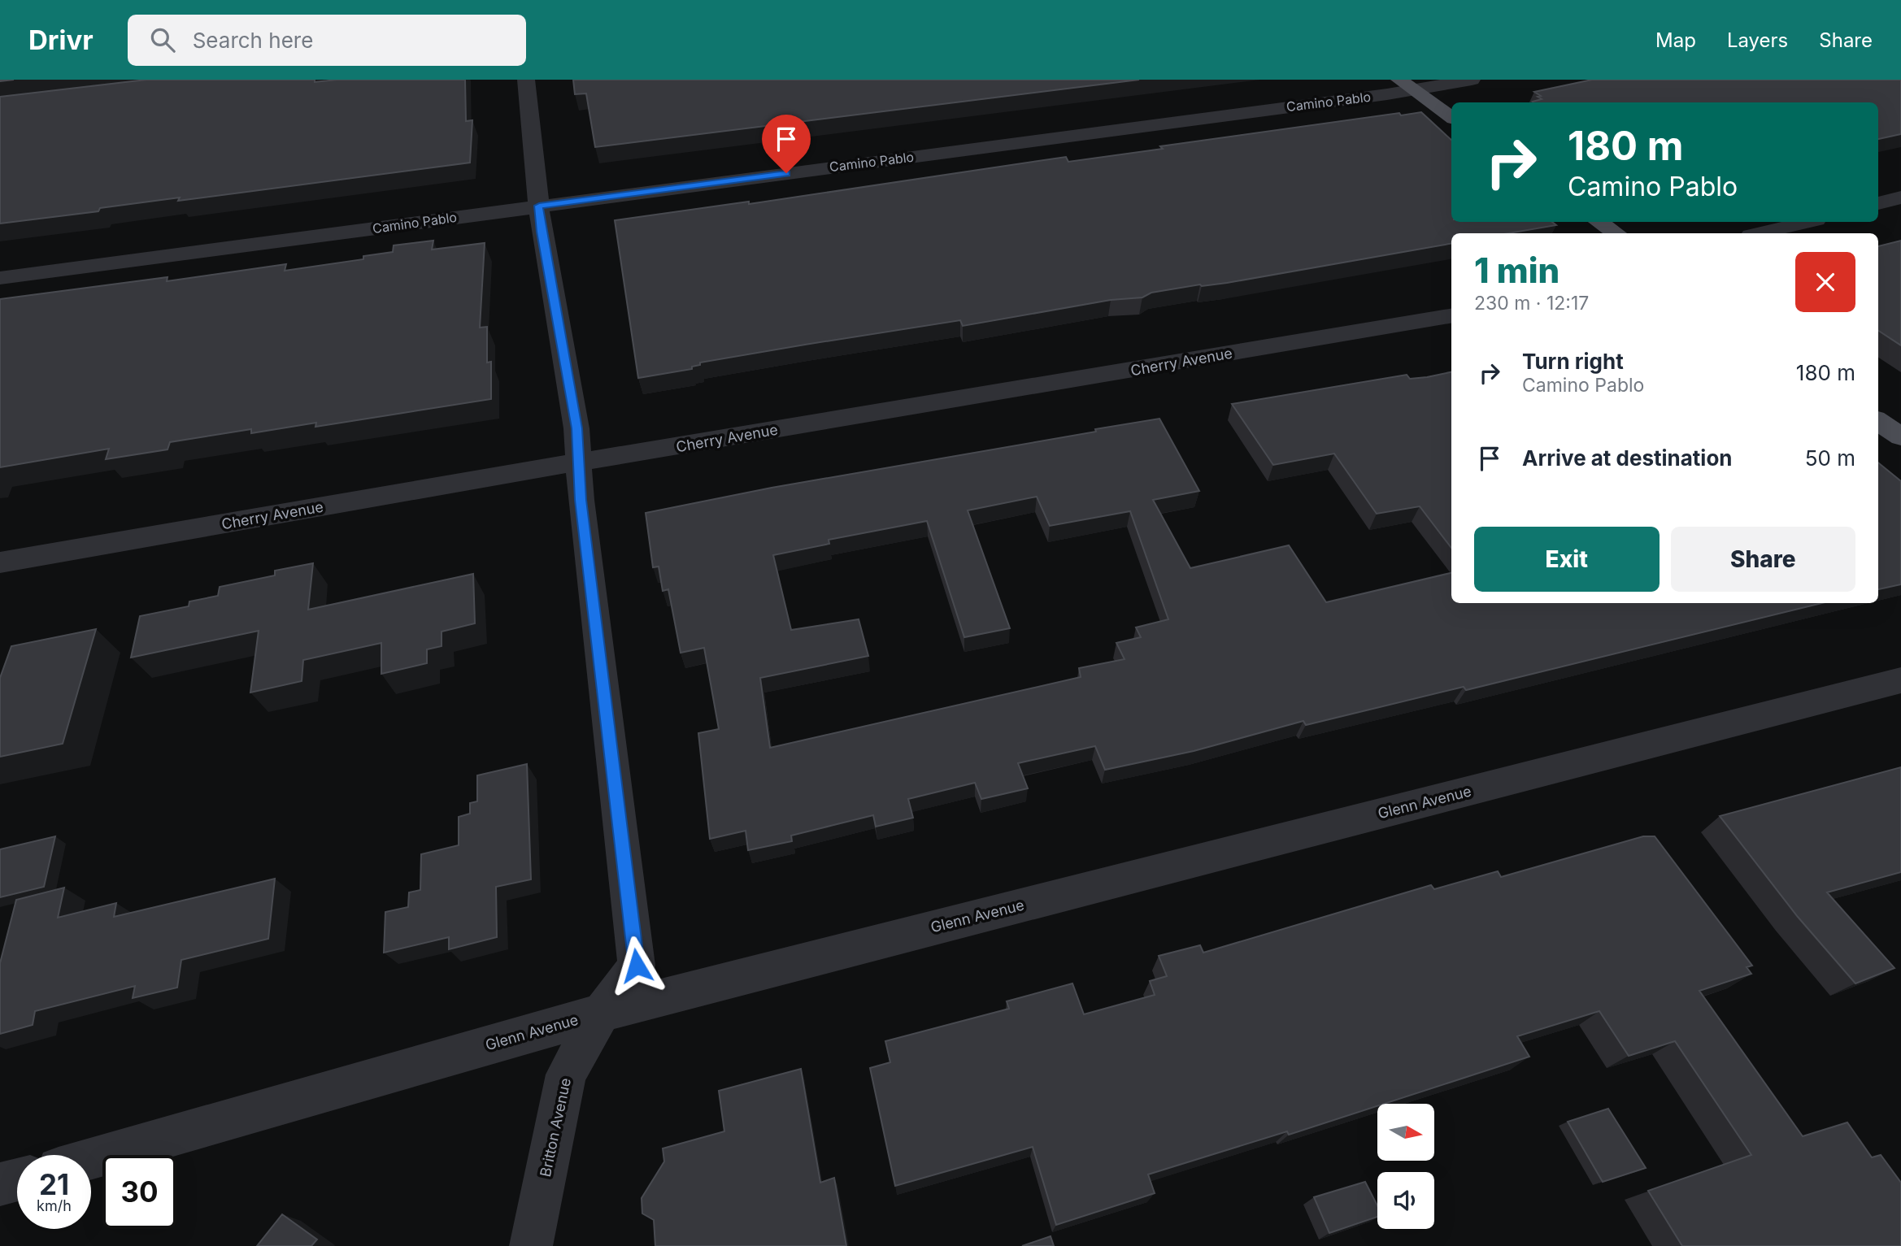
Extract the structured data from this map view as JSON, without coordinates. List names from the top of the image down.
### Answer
{
  "streets": {
    "street": [
      "Camino Pablo",
      "Cherry Avenue",
      "Glenn Avenue",
      "Britton Avenue"
    ]
  },
  "crossings": [
    ["Camino Pablo", "Britton Avenue"],
    ["Cherry Avenue", "Britton Avenue"],
    ["Glenn Avenue", "Britton Avenue"]
  ],
  "north": "right",
  "page": {
    "header": "Drivr",
    "search": "Search here",
    "nav": ["Map", "Layers", "Share"],
    "turn": ["180 m", "Camino Pablo"],
    "heading": ["1 min", "230 m · 12:17"],
    "list": [
      {
        "name": "Turn right",
        "note": "Camino Pablo",
        "value": "180 m"
      },
      {
        "name": "Arrive at destination",
        "value": "50 m"
      }
    ],
    "buttons": ["Exit", "Share"],
    "speed": "21 km/h",
    "limit": "30"
  }
}
